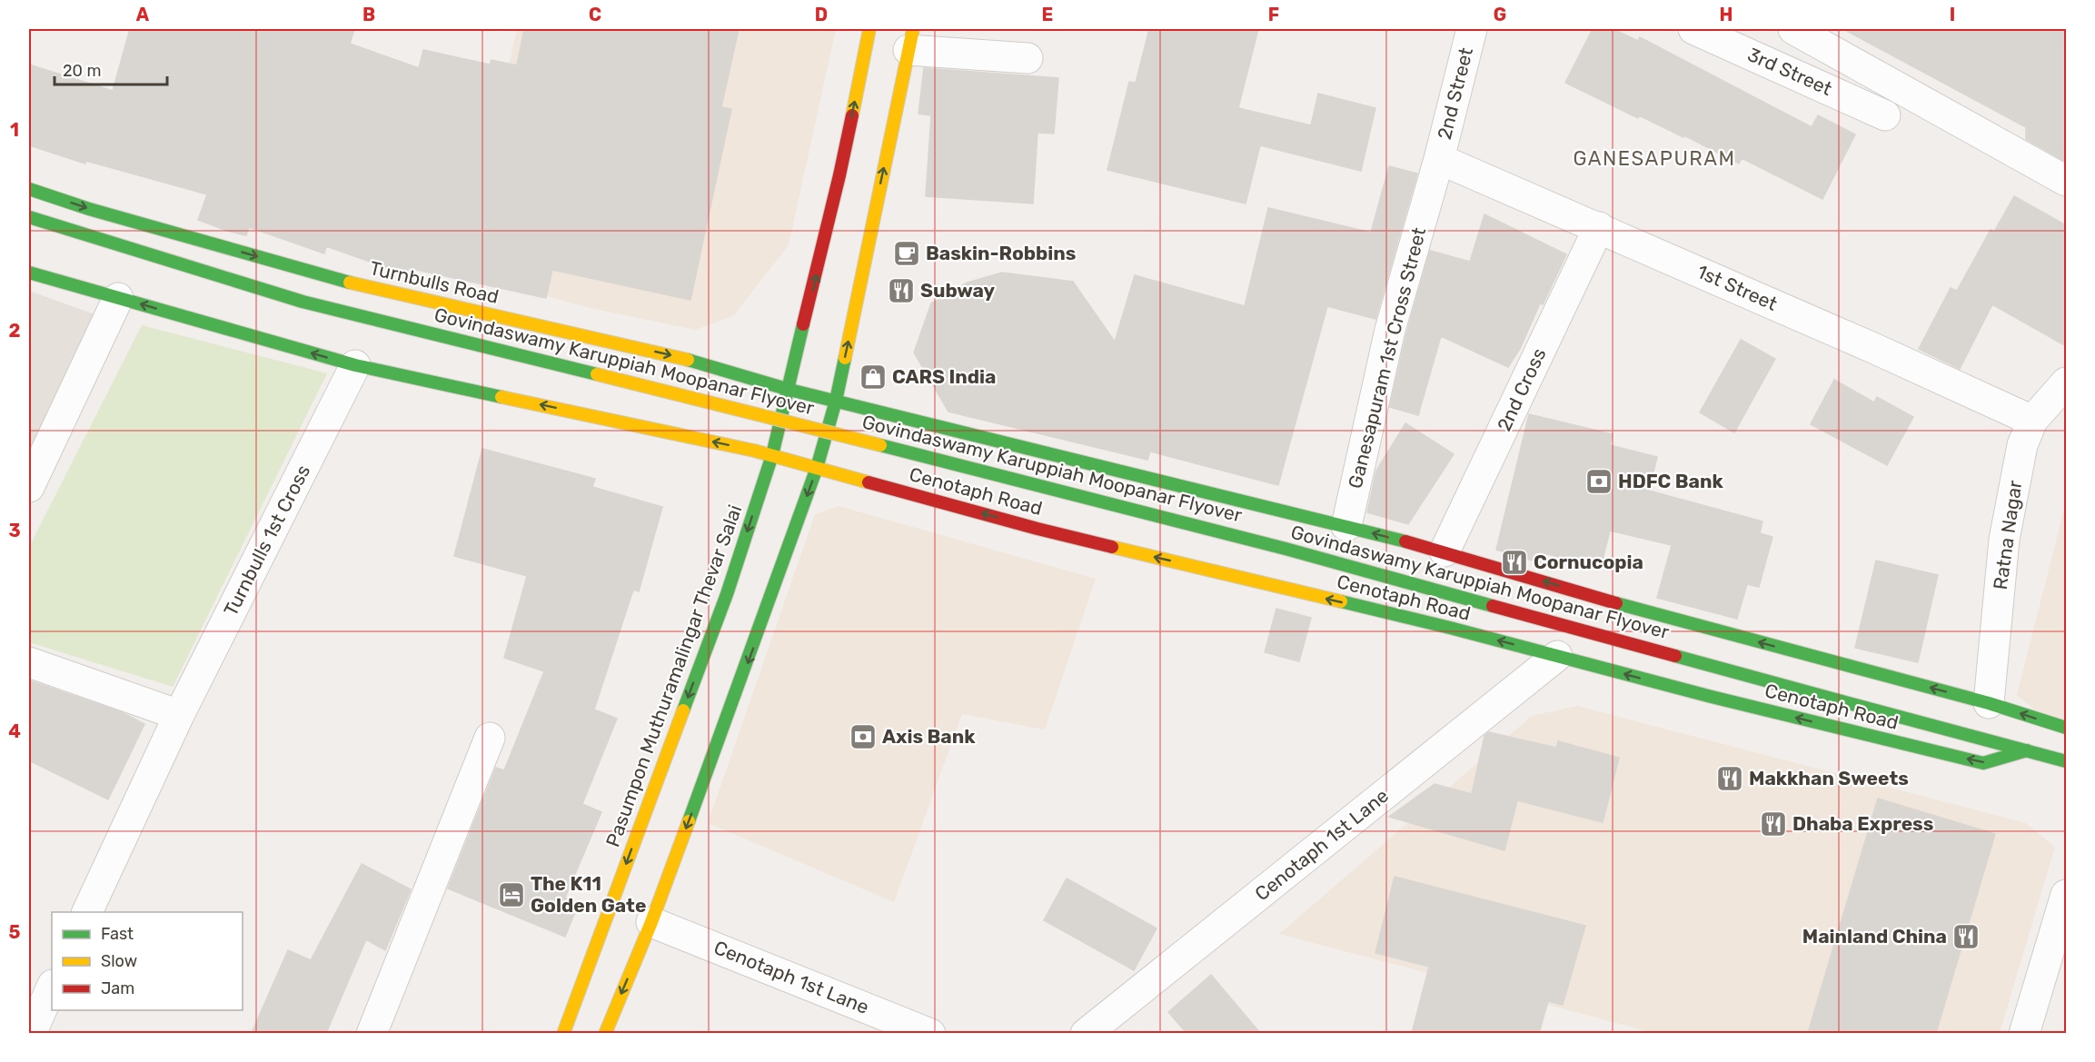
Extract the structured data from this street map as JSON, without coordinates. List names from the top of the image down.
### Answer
{
  "streets": {
    "street": [
      "3rd Street",
      "2nd Street",
      "Turnbulls Road",
      "1st Street",
      "Ganesapuram 1st Cross Street",
      "Govindaswamy Karuppiah Moopanar Flyover",
      "2nd Cross",
      "Cenotaph Road",
      "Ratna Nagar",
      "Turnbulls 1st Cross",
      "Pasumpon Muthuramalingar Thevar Salai",
      "Cenotaph 1st Lane"
    ]
  },
  "crossings": [
    ["2nd Street", "1st Street"],
    ["2nd Street", "Ganesapuram 1st Cross Street"],
    ["Turnbulls Road", "Pasumpon Muthuramalingar Thevar Salai"],
    ["1st Street", "Ganesapuram 1st Cross Street"],
    ["1st Street", "2nd Cross"],
    ["1st Street", "Ratna Nagar"],
    ["Govindaswamy Karuppiah Moopanar Flyover", "Cenotaph Road"],
    ["Cenotaph Road", "Pasumpon Muthuramalingar Thevar Salai"],
    ["Cenotaph Road", "Cenotaph 1st Lane"]
  ],
  "districts": ["GANESAPURAM"],
  "places": {
    "cafe": ["Baskin-Robbins"],
    "restaurant": [
      "Subway",
      "Cornucopia",
      "Makkhan Sweets",
      "Dhaba Express",
      "Mainland China"
    ],
    "shop": ["CARS India"],
    "bank": ["HDFC Bank", "Axis Bank"],
    "hotel": ["The K11 Golden Gate"]
  },
  "legend": ["Fast", "Slow", "Jam"],
  "scale_bar": "20 m",
  "grid": {
    "columns": [
      "A",
      "B",
      "C",
      "D",
      "E",
      "F",
      "G",
      "H",
      "I"
    ],
    "rows": [
      "1",
      "2",
      "3",
      "4",
      "5"
    ]
  }
}
